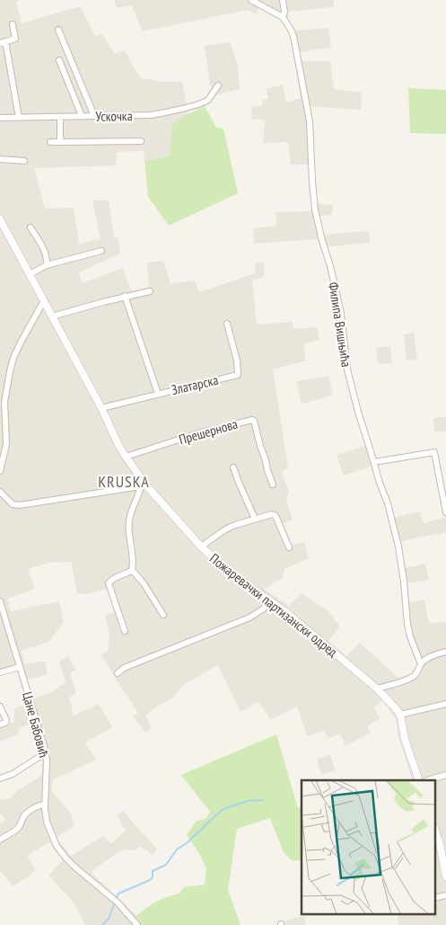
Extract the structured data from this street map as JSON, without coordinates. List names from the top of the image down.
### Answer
{
  "streets": {
    "street": [
      "Ускочка",
      "Филипа Вишњића",
      "Златарска",
      "Прешернова",
      "Пожаревачки партизански одред",
      "Цане Бабовић"
    ]
  },
  "crossings": [
    ["Златарска", "Пожаревачки партизански одред"],
    ["Прешернова", "Пожаревачки партизански одред"]
  ],
  "districts": ["KRUSKA"]
}
